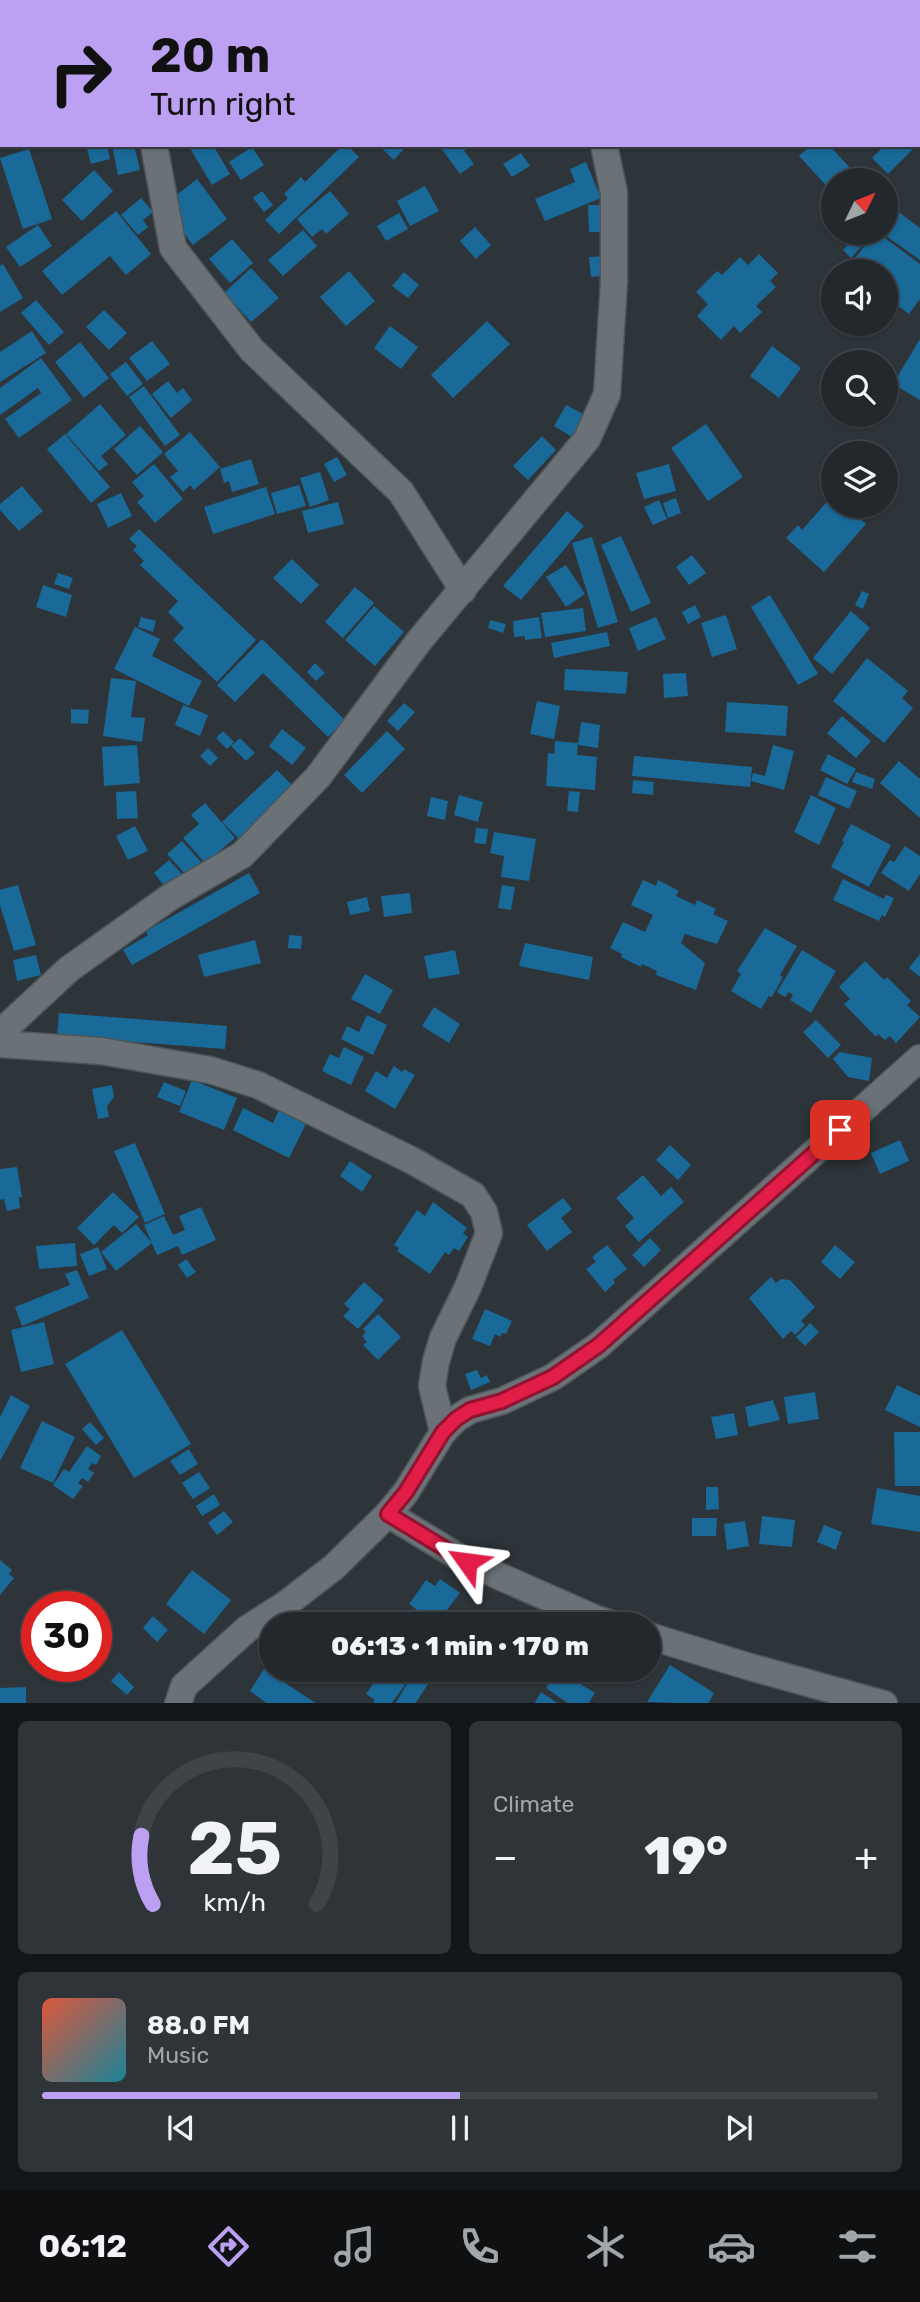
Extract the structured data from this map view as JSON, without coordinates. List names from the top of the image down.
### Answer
{
  "north": "top right",
  "page": {
    "turn": ["20 m", "Turn right"],
    "limit": "30",
    "trip": "06:13 · 1 min · 170 m",
    "tile": "Climate",
    "heat": ["−", "19°", "+"],
    "song": ["88.0 FM", "Music"],
    "tabs": "06:12",
    "gauge": ["25", "km/h"]
  }
}
